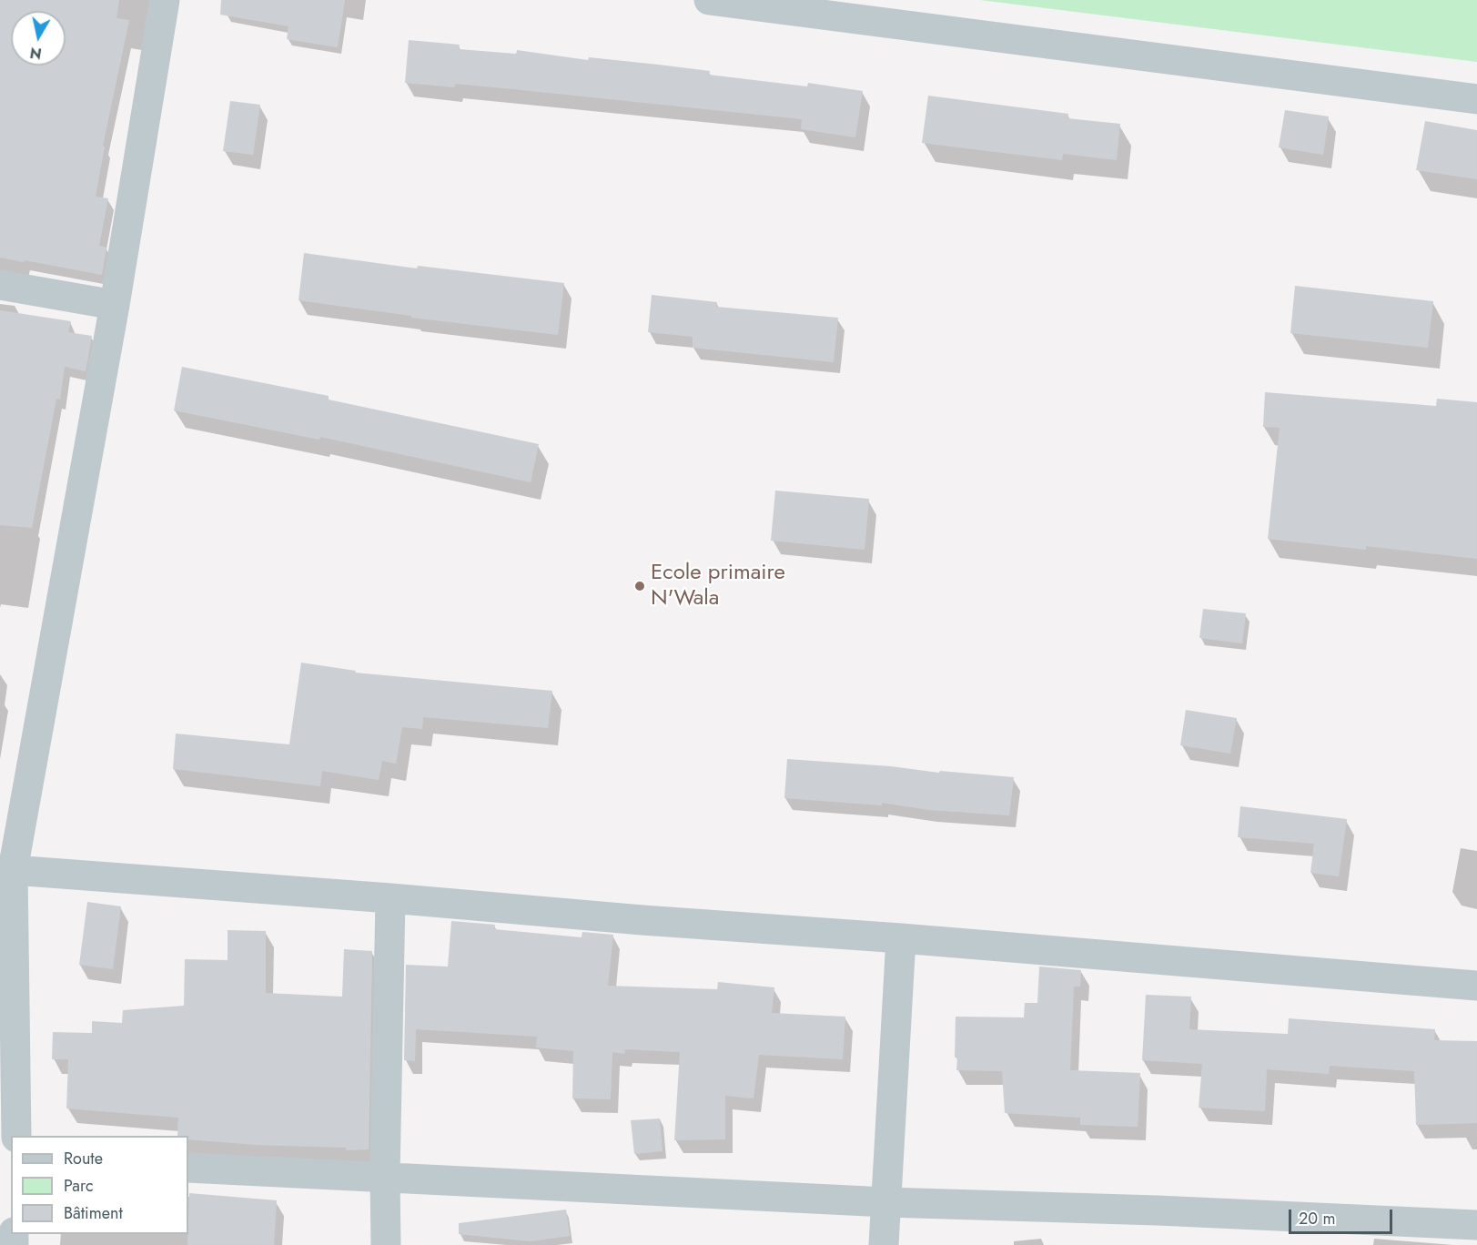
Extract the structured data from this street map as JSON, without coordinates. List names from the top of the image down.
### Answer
{
  "places": ["Ecole primaire N'Wala"],
  "legend": ["Route", "Parc", "Bâtiment"],
  "scale_bar": "20 m",
  "north": "bottom"
}
